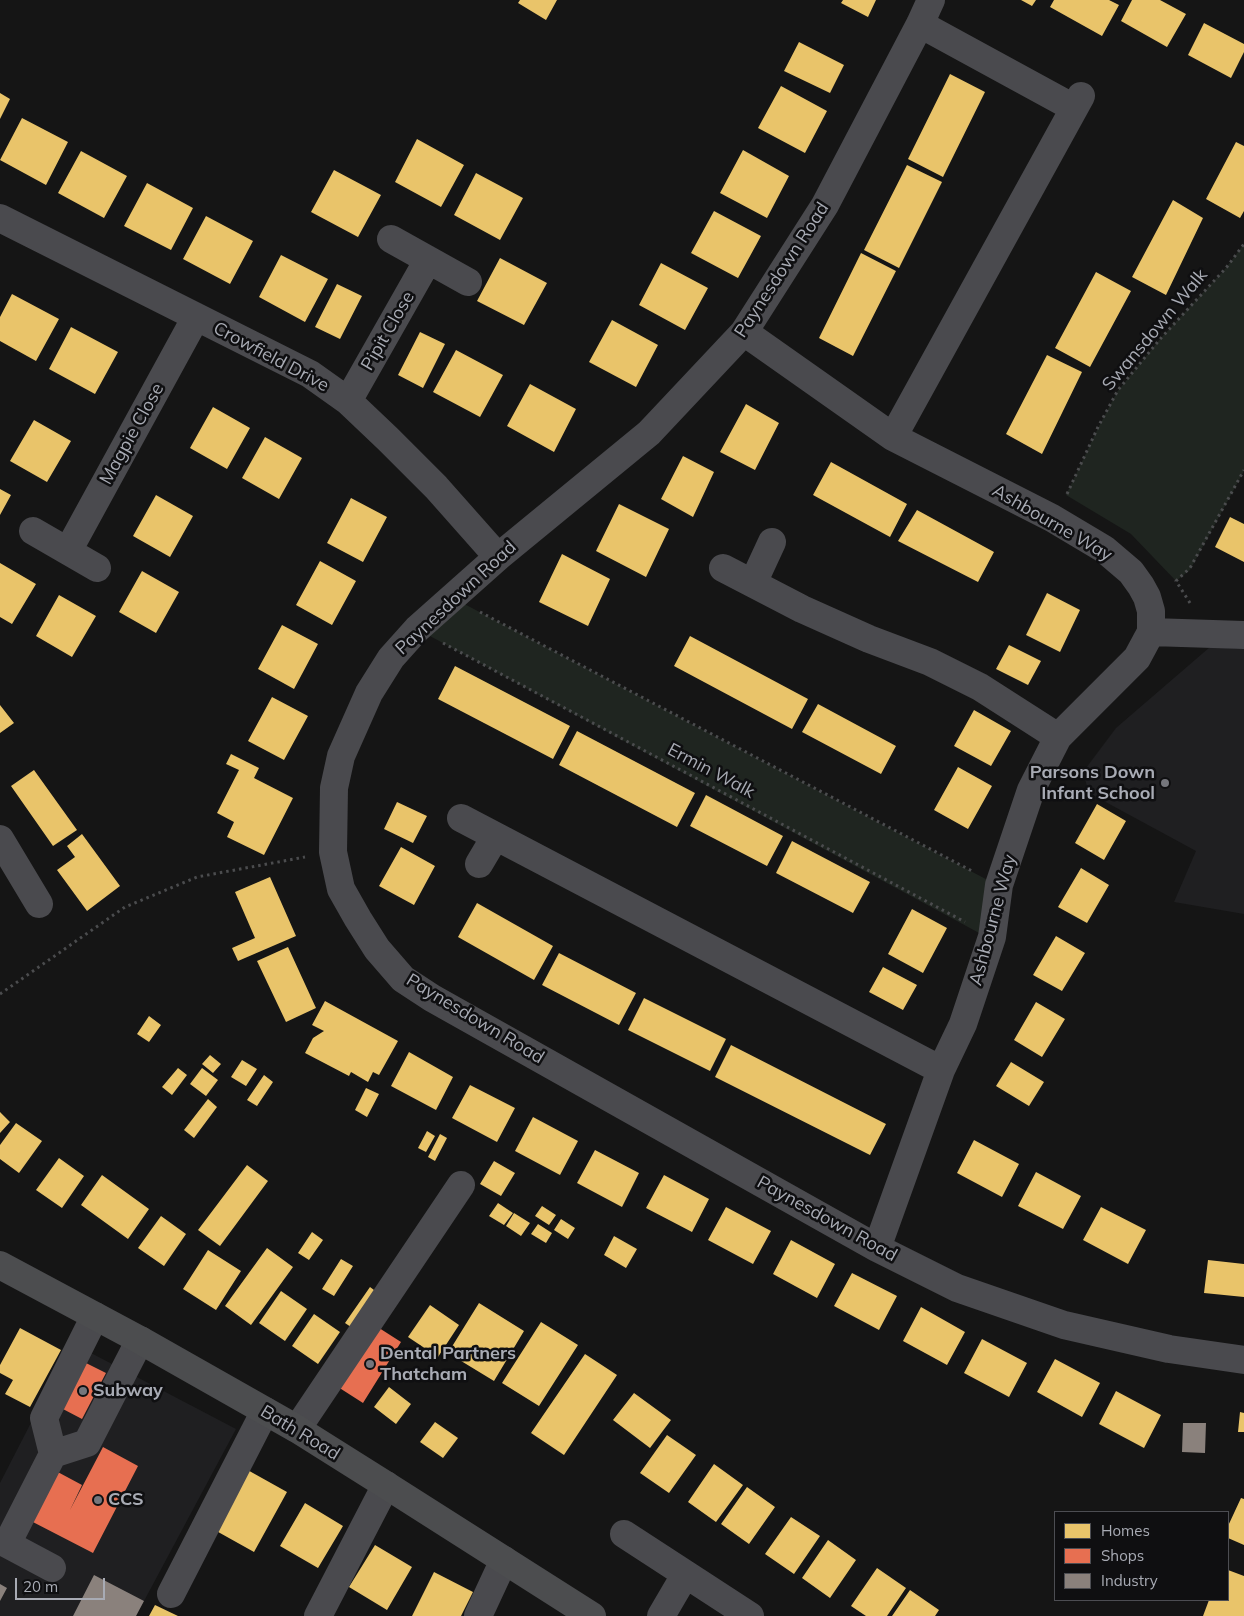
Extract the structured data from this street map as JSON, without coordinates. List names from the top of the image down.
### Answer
{
  "streets": {
    "main road": ["Bath Road"],
    "street": [
      "Paynesdown Road",
      "Pipit Close",
      "Crowfield Drive",
      "Magpie Close",
      "Ashbourne Way"
    ],
    "path": ["Swansdown Walk", "Ermin Walk"]
  },
  "crossings": [
    ["Paynesdown Road", "Crowfield Drive"],
    ["Paynesdown Road", "Ashbourne Way"],
    ["Paynesdown Road", "Ermin Walk"],
    ["Swansdown Walk", "Ashbourne Way"],
    ["Pipit Close", "Crowfield Drive"],
    ["Crowfield Drive", "Magpie Close"],
    ["Ashbourne Way", "Ermin Walk"]
  ],
  "places": [
    "Parsons Down Infant School",
    "Dental Partners Thatcham",
    "Subway",
    "CCS"
  ],
  "legend": ["Homes", "Shops", "Industry"],
  "scale_bar": "20 m"
}
